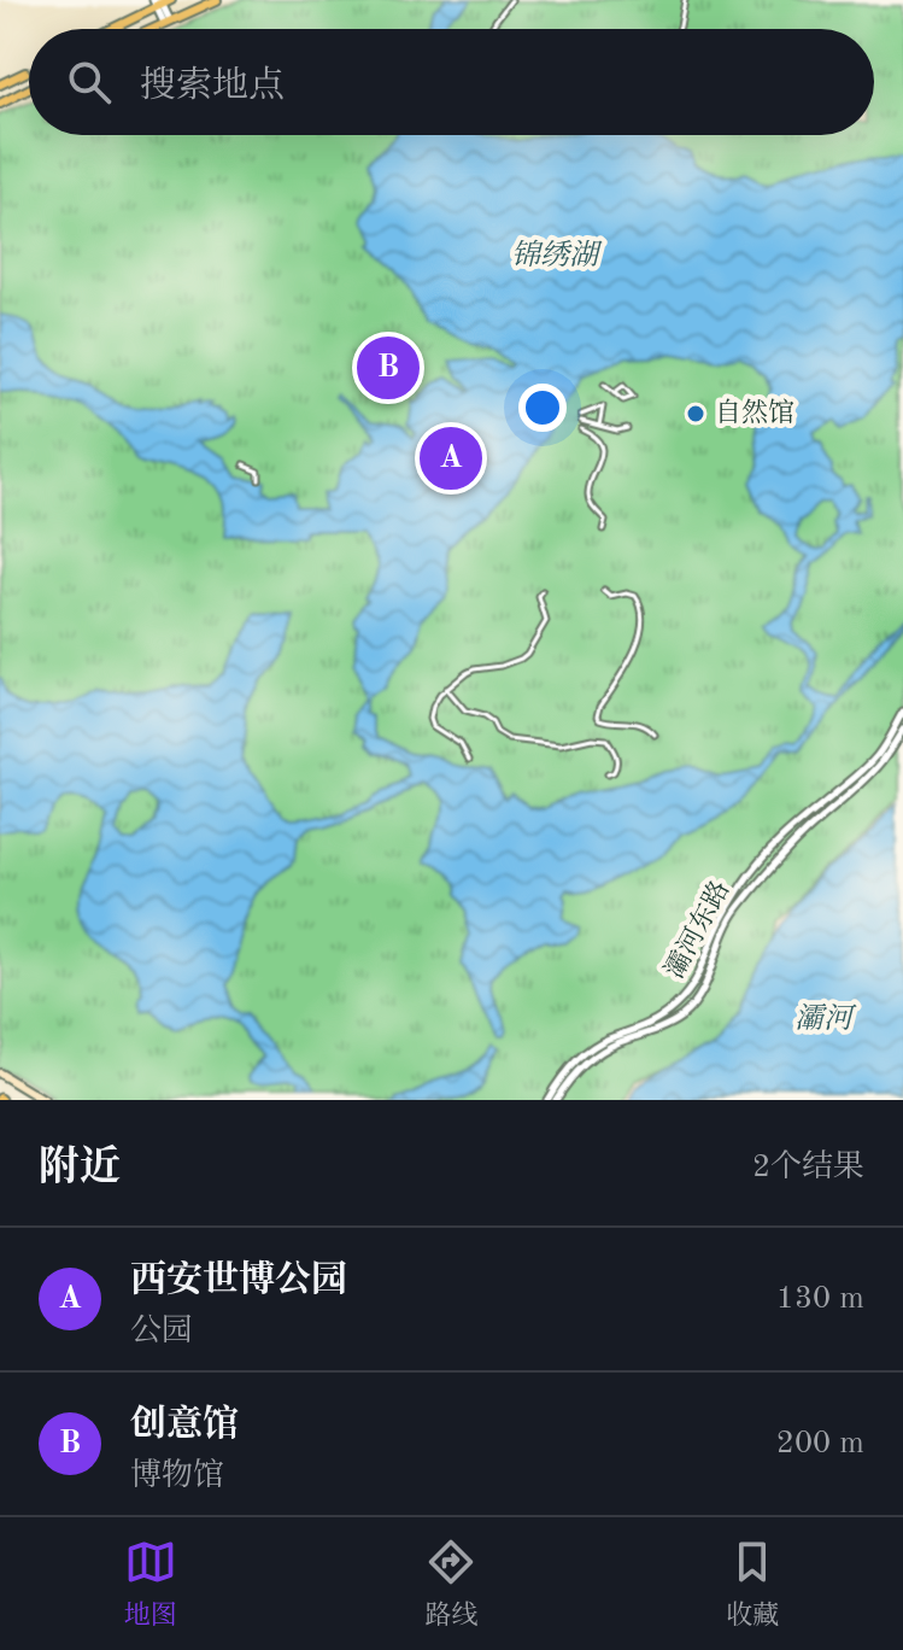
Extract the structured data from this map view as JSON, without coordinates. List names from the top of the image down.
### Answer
{
  "streets": {
    "street": ["灞河东路"]
  },
  "water": ["锦绣湖", "灞河"],
  "places": ["自然馆"],
  "page": {
    "search": "搜索地点",
    "pins": ["B", "A"],
    "heading": ["附近", "2个结果"],
    "list": [
      {
        "mark": "A",
        "name": "西安世博公园",
        "note": "公园",
        "value": "130 m"
      },
      {
        "mark": "B",
        "name": "创意馆",
        "note": "博物馆",
        "value": "200 m"
      }
    ],
    "nav": ["地图", "路线", "收藏"]
  }
}
